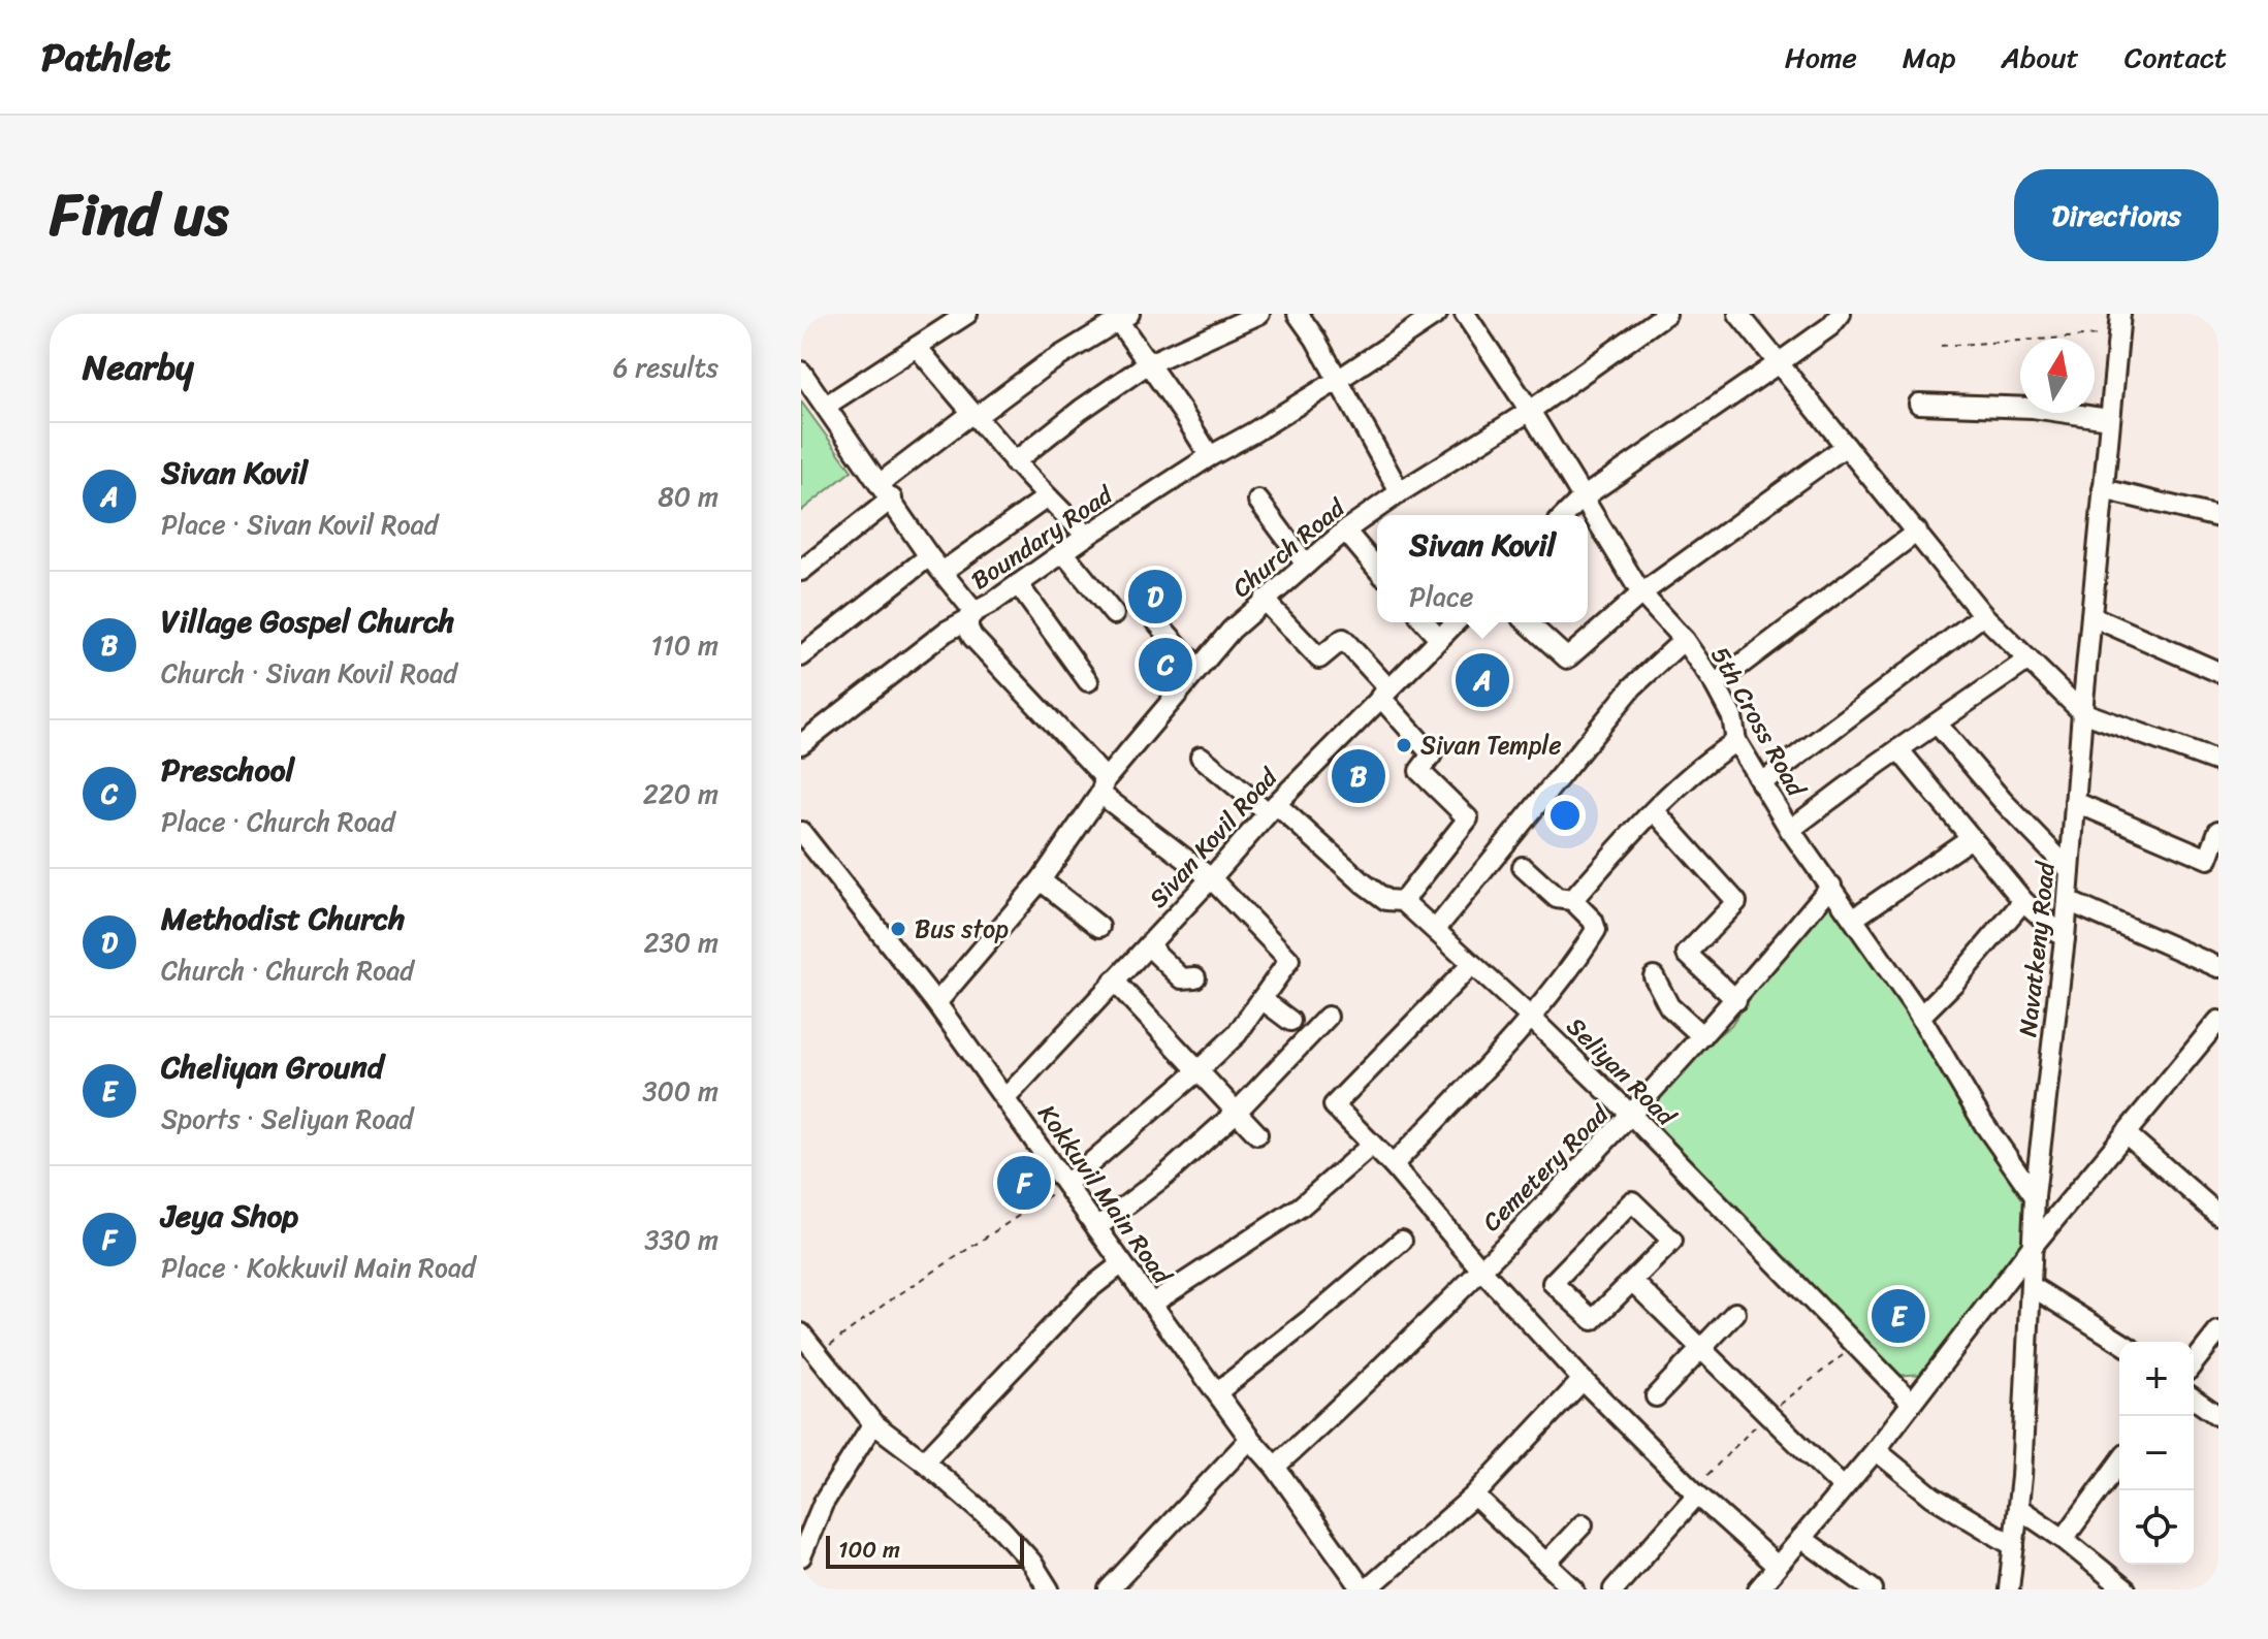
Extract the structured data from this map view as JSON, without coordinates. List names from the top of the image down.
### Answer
{
  "streets": {
    "street": [
      "Boundary Road",
      "Church Road",
      "5th Cross Road",
      "Sivan Kovil Road",
      "Navatkeny Road",
      "Seliyan Road",
      "Cemetery Road",
      "Kokkuvil Main Road"
    ]
  },
  "crossings": [
    ["Boundary Road", "Church Road"],
    ["Boundary Road", "Sivan Kovil Road"],
    ["Church Road", "5th Cross Road"],
    ["5th Cross Road", "Navatkeny Road"],
    ["5th Cross Road", "Cemetery Road"],
    ["Sivan Kovil Road", "Seliyan Road"],
    ["Sivan Kovil Road", "Kokkuvil Main Road"],
    ["Seliyan Road", "Cemetery Road"],
    ["Cemetery Road", "Kokkuvil Main Road"]
  ],
  "places": ["Sivan Temple", "Bus stop"],
  "scale_bar": "100 m",
  "north": "top",
  "page": {
    "header": "Pathlet",
    "nav": [
      "Home",
      "Map",
      "About",
      "Contact"
    ],
    "title": "Find us",
    "buttons": "Directions",
    "heading": ["Nearby", "6 results"],
    "list": [
      {
        "mark": "A",
        "name": "Sivan Kovil",
        "note": "Place · Sivan Kovil Road",
        "value": "80 m"
      },
      {
        "mark": "B",
        "name": "Village Gospel Church",
        "note": "Church · Sivan Kovil Road",
        "value": "110 m"
      },
      {
        "mark": "C",
        "name": "Preschool",
        "note": "Place · Church Road",
        "value": "220 m"
      },
      {
        "mark": "D",
        "name": "Methodist Church",
        "note": "Church · Church Road",
        "value": "230 m"
      },
      {
        "mark": "E",
        "name": "Cheliyan Ground",
        "note": "Sports · Seliyan Road",
        "value": "300 m"
      },
      {
        "mark": "F",
        "name": "Jeya Shop",
        "note": "Place · Kokkuvil Main Road",
        "value": "330 m"
      }
    ],
    "popup": ["Sivan Kovil", "Place"],
    "pins": [
      "D",
      "C",
      "A",
      "B",
      "F",
      "E"
    ],
    "map_buttons": ["+", "−"],
    "scale": "100 m"
  }
}
